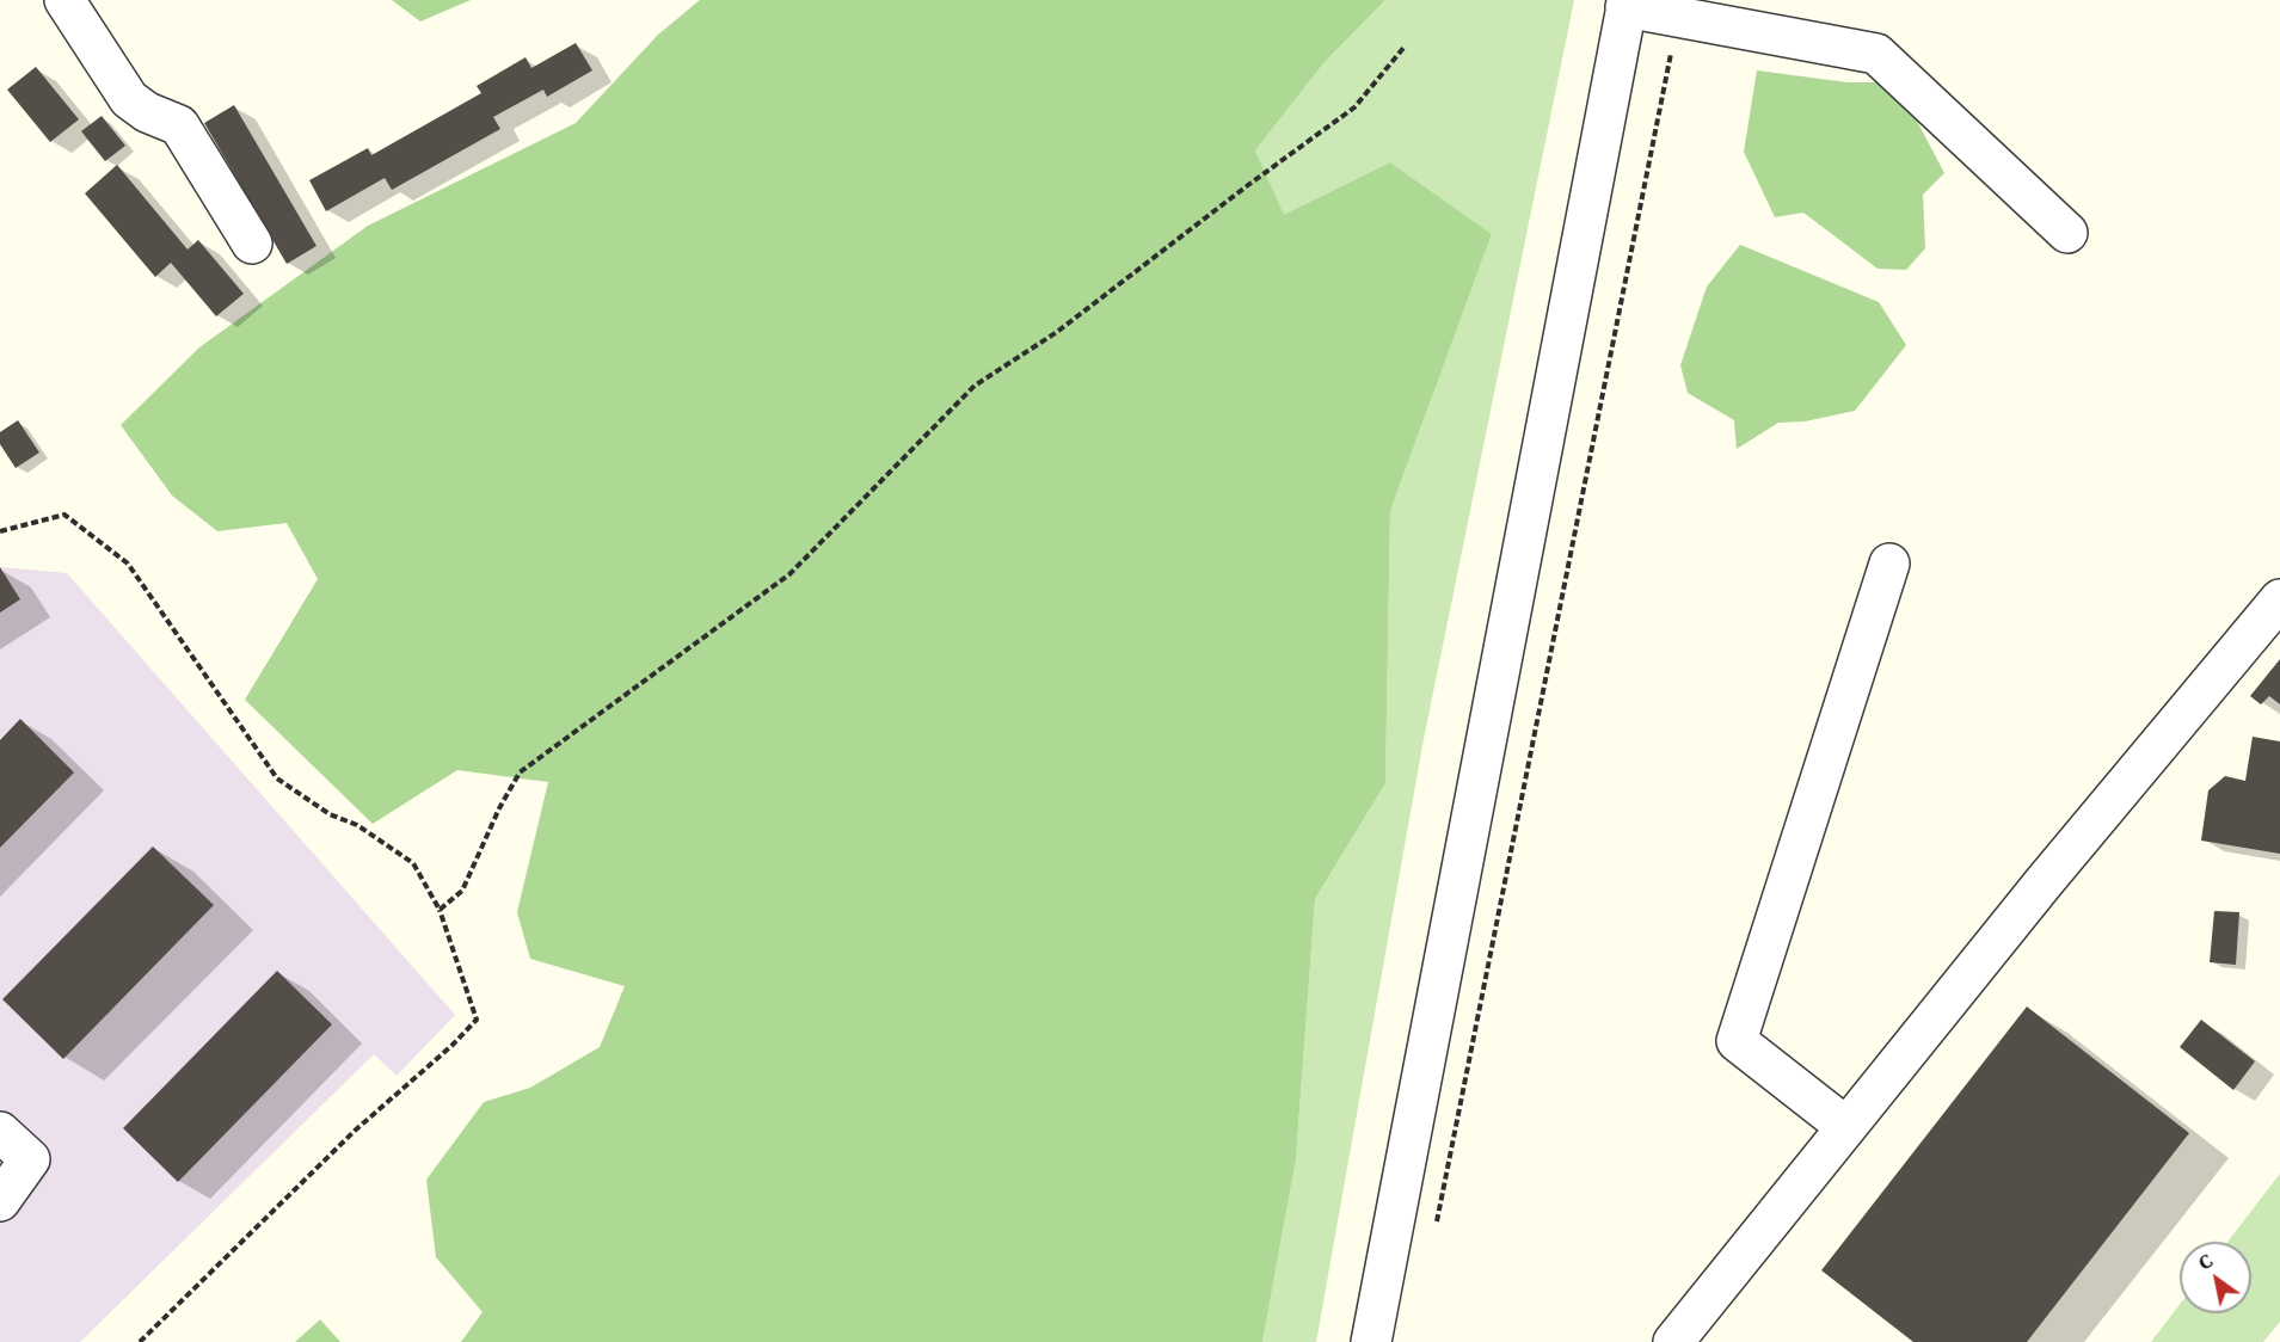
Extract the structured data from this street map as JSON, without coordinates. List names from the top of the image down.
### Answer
{
  "north": "top left"
}
